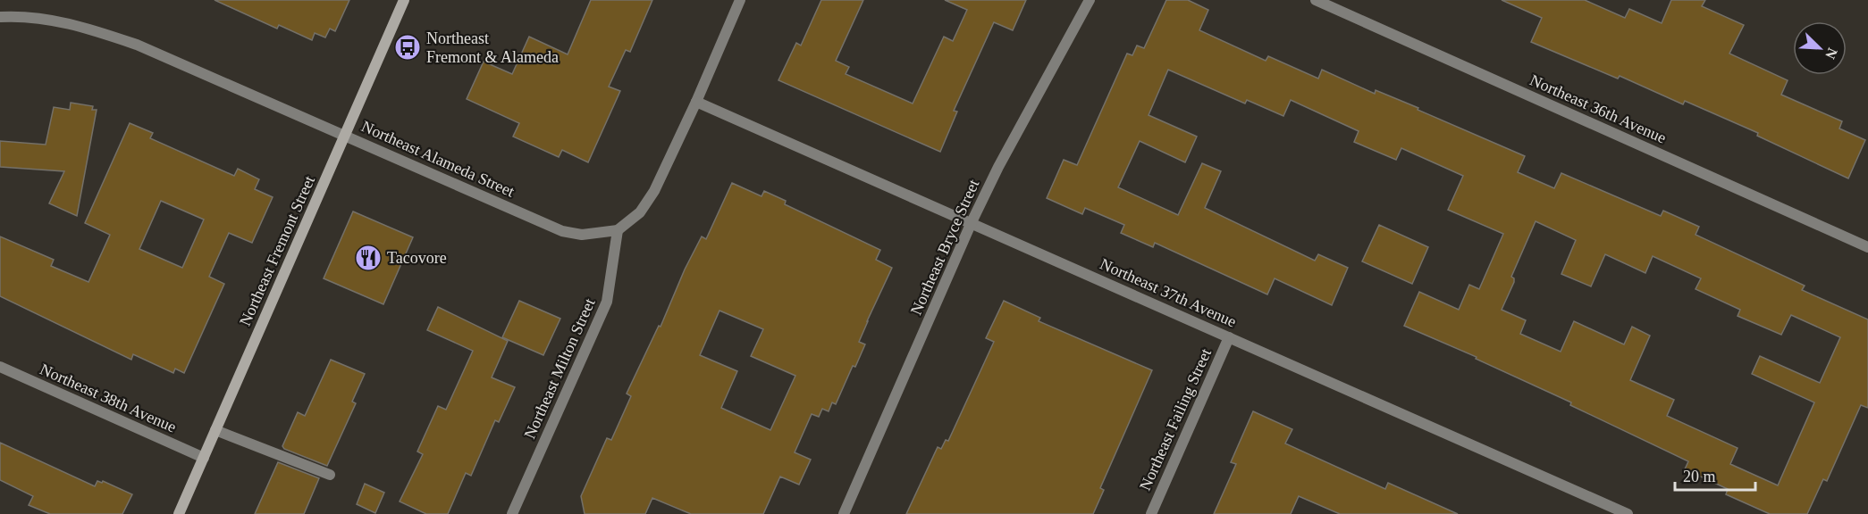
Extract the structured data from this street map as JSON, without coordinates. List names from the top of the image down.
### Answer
{
  "streets": {
    "main road": ["Northeast Fremont Street"],
    "street": [
      "Northeast 36th Avenue",
      "Northeast Alameda Street",
      "Northeast Bryce Street",
      "Northeast 37th Avenue",
      "Northeast Milton Street",
      "Northeast 38th Avenue",
      "Northeast Failing Street"
    ]
  },
  "crossings": [
    ["Northeast Alameda Street", "Northeast Fremont Street"],
    ["Northeast Alameda Street", "Northeast Milton Street"],
    ["Northeast Bryce Street", "Northeast 37th Avenue"],
    ["Northeast Fremont Street", "Northeast 38th Avenue"],
    ["Northeast 37th Avenue", "Northeast Failing Street"]
  ],
  "places": {
    "bus stop": ["Northeast Fremont & Alameda"],
    "restaurant": ["Tacovore"]
  },
  "scale_bar": "20 m",
  "north": "bottom right"
}
